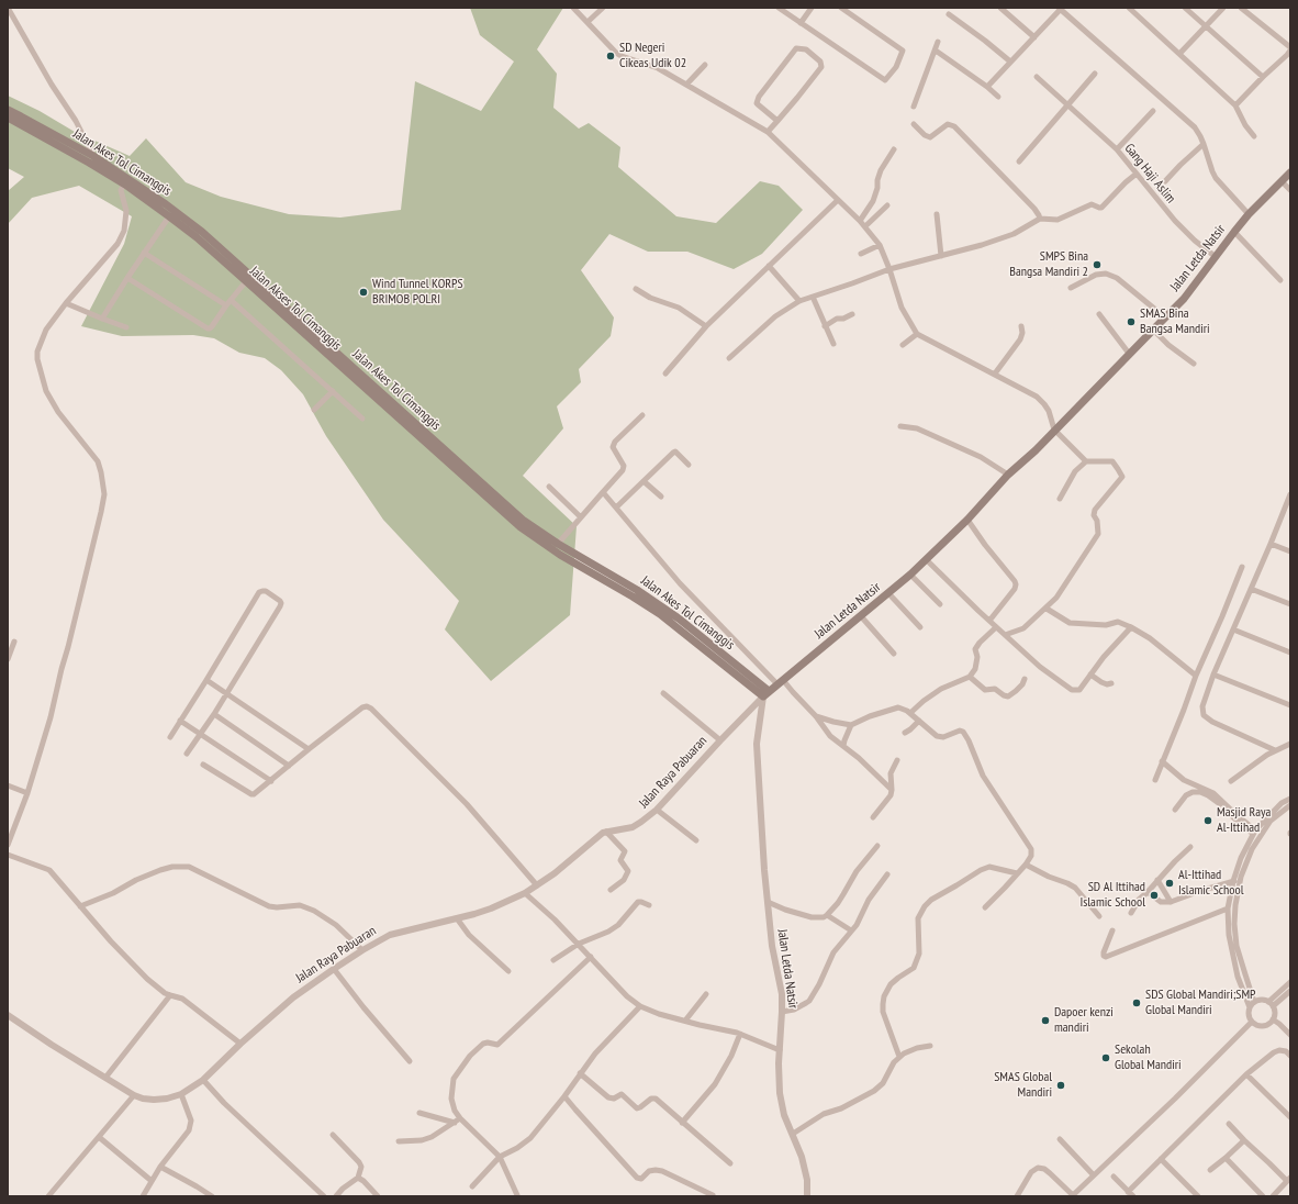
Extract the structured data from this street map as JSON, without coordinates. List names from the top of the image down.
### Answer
{
  "streets": {
    "main road": ["Jalan Akes Tol Cimanggis", "Jalan Letda Natsir", "Jalan Akses Tol Cimanggis"],
    "street": ["Gang Haji Aslim", "Jalan Raya Pabuaran"]
  },
  "crossings": [
    ["Jalan Akes Tol Cimanggis", "Jalan Letda Natsir"],
    ["Jalan Akes Tol Cimanggis", "Jalan Akses Tol Cimanggis"],
    ["Jalan Akes Tol Cimanggis", "Jalan Raya Pabuaran"],
    ["Gang Haji Aslim", "Jalan Letda Natsir"],
    ["Jalan Letda Natsir", "Jalan Akses Tol Cimanggis"],
    ["Jalan Letda Natsir", "Jalan Raya Pabuaran"],
    ["Jalan Akses Tol Cimanggis", "Jalan Raya Pabuaran"]
  ],
  "places": [
    "SD Negeri Cikeas Udik 02",
    "SMPS Bina Bangsa Mandiri 2",
    "Wind Tunnel KORPS BRIMOB POLRI",
    "SMAS Bina Bangsa Mandiri",
    "Masjid Raya Al-Ittihad",
    "Al-Ittihad Islamic School",
    "SD Al Ittihad Islamic School",
    "SDS Global Mandiri;SMP Global Mandiri",
    "Dapoer kenzi mandiri",
    "Sekolah Global Mandiri",
    "SMAS Global Mandiri"
  ]
}
